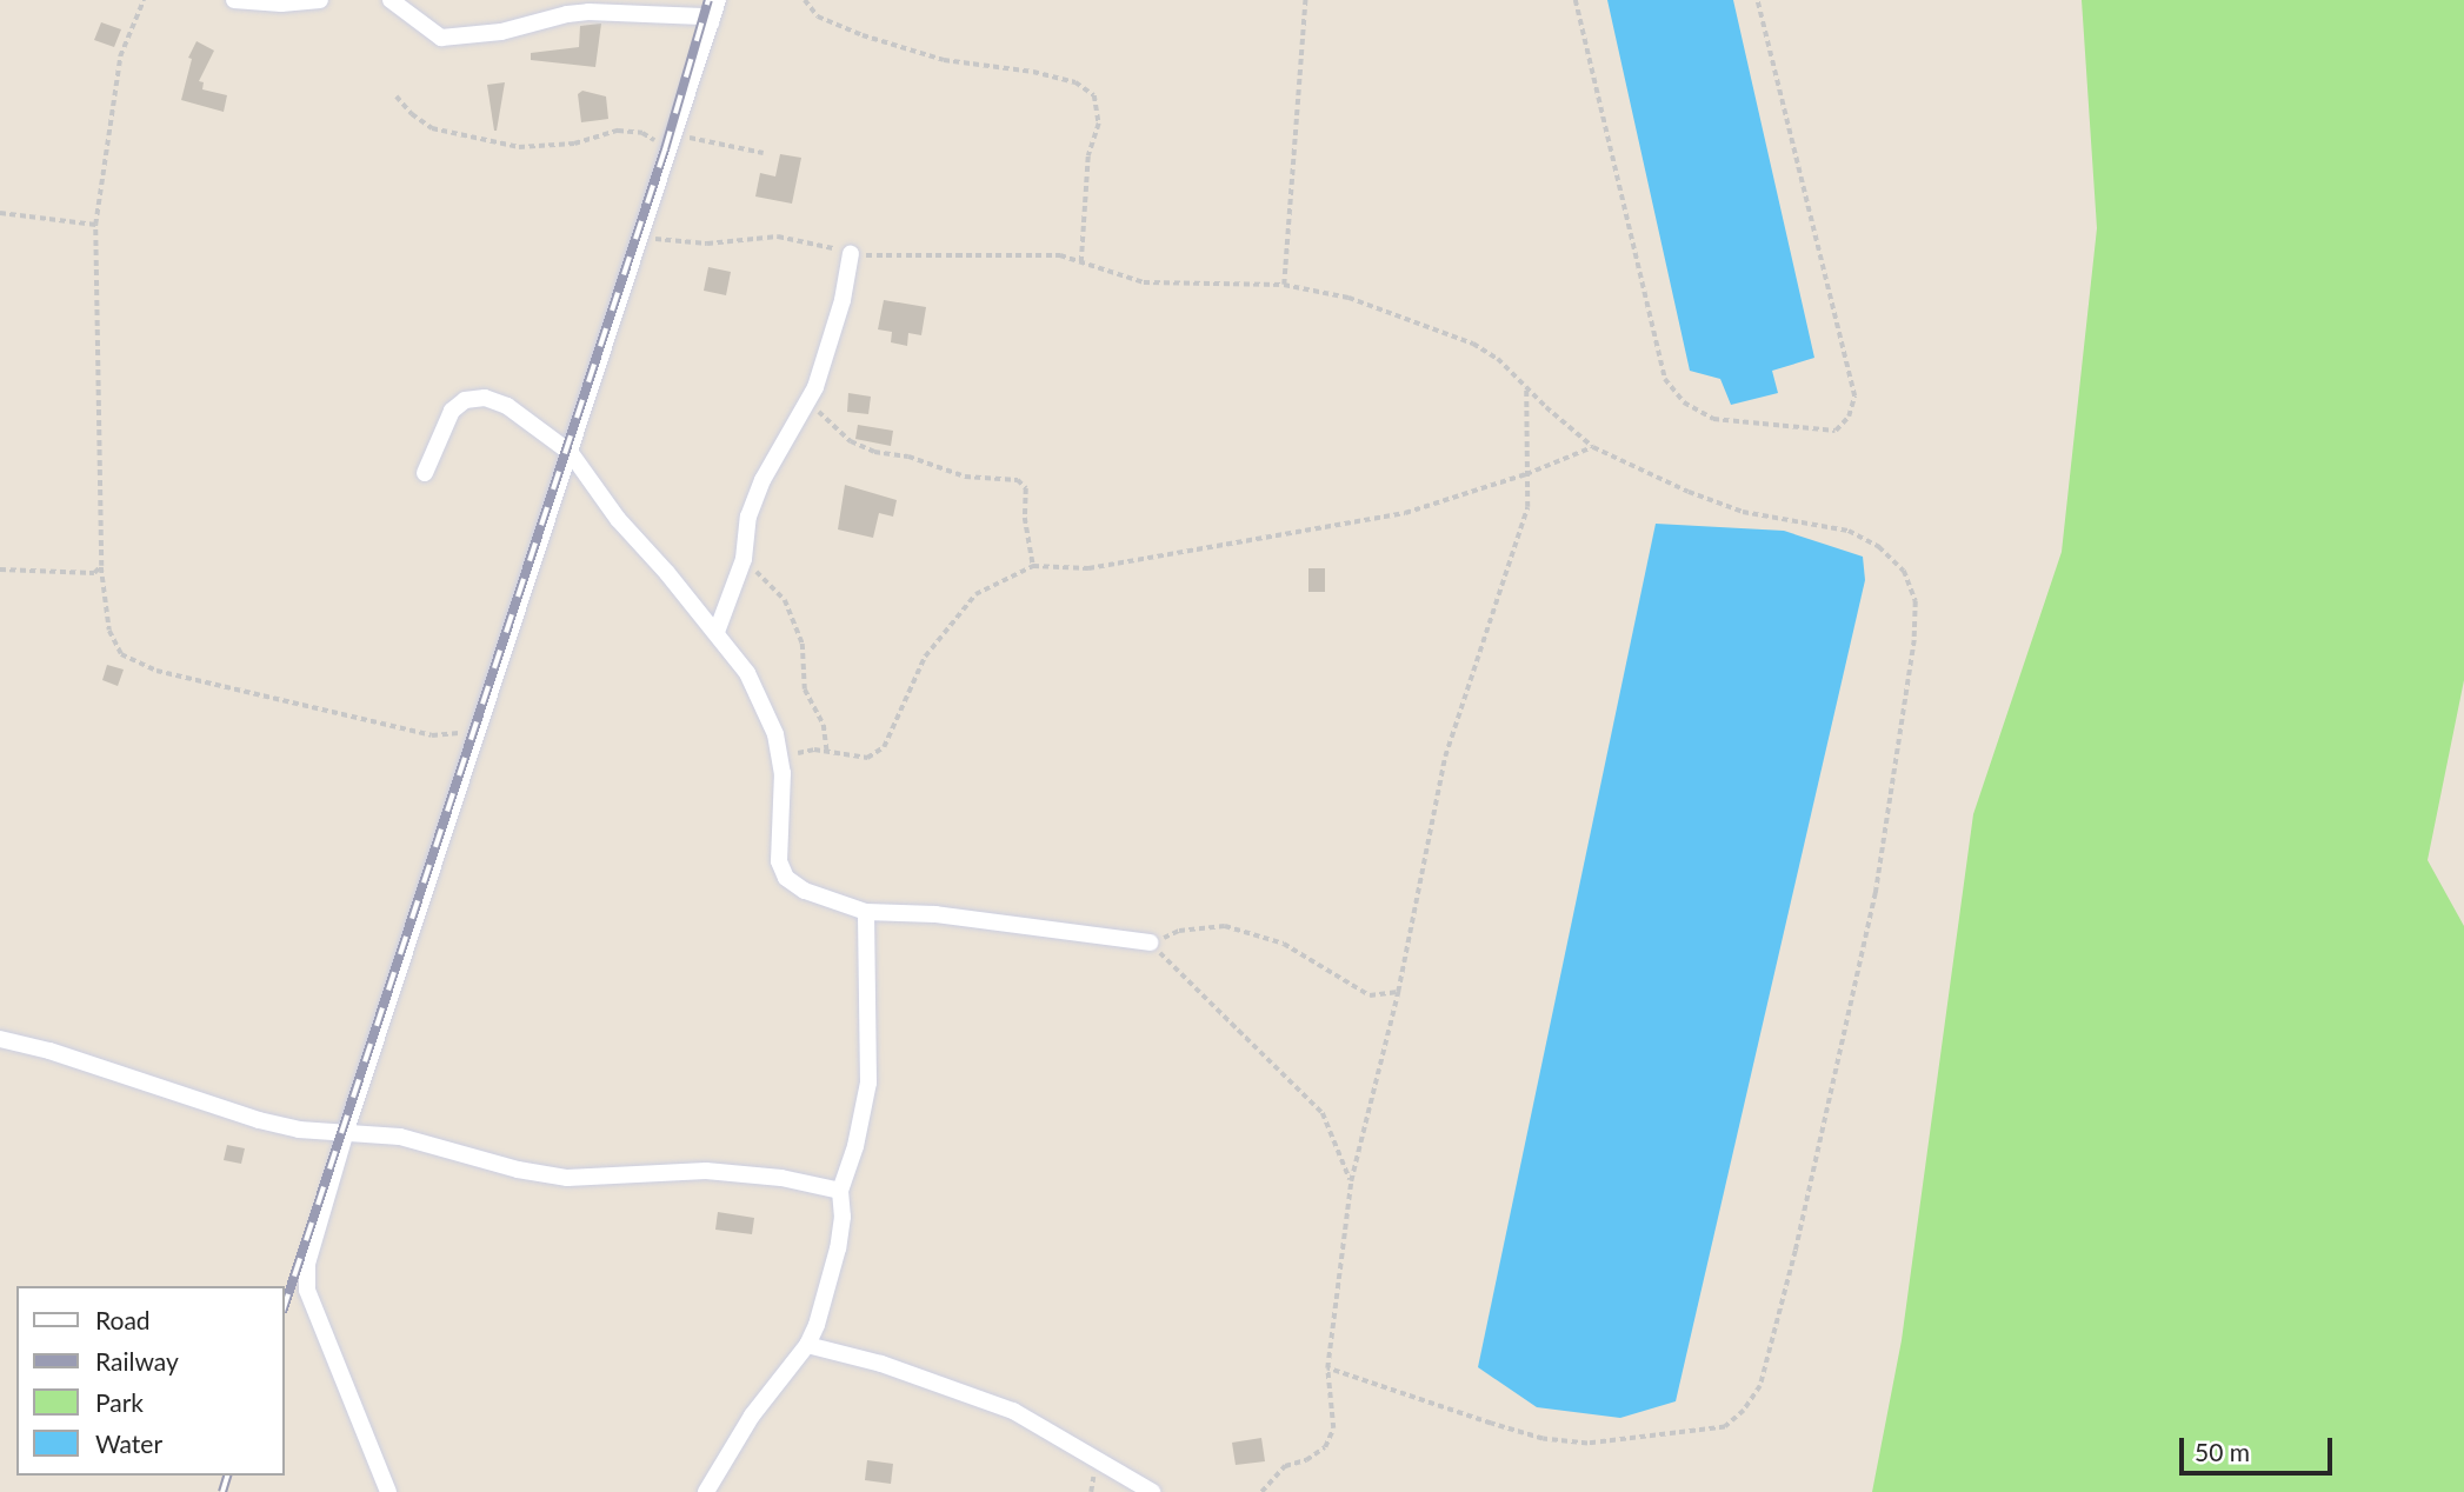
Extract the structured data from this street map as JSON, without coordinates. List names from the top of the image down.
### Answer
{
  "legend": [
    "Road",
    "Railway",
    "Park",
    "Water"
  ],
  "scale_bar": "50 m"
}
